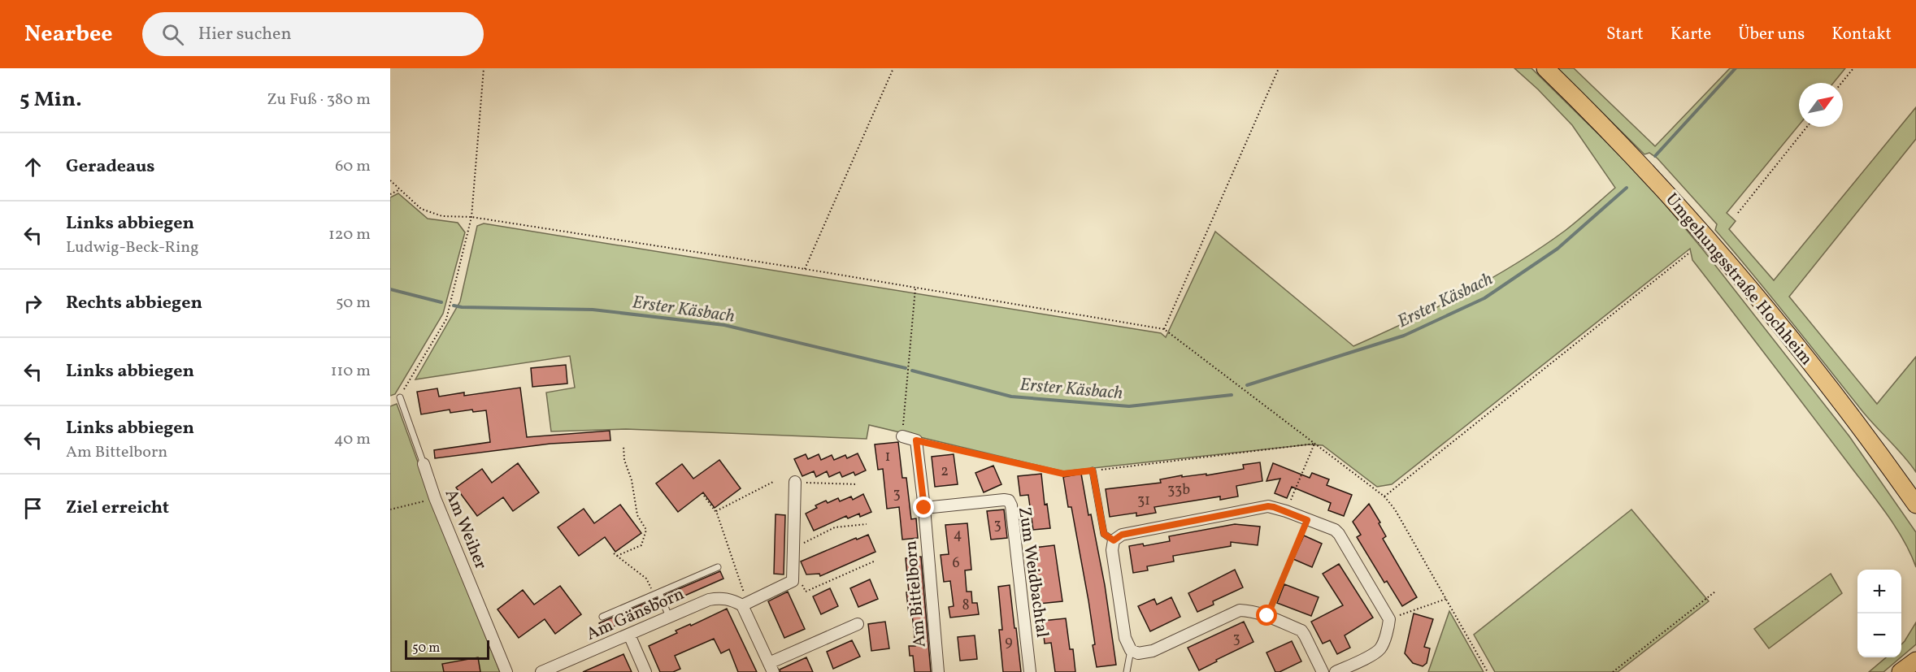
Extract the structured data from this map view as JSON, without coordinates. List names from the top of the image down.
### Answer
{
  "streets": {
    "main road": ["Umgehungsstraße Hochheim"],
    "street": [
      "Am Weiher",
      "Zum Weidbachtal",
      "Am Bittelborn",
      "Am Gänsborn"
    ]
  },
  "crossings": [
    ["Zum Weidbachtal", "Am Bittelborn"]
  ],
  "water": ["Erster Käsbach"],
  "house_numbers": [
    "1",
    "2",
    "33b",
    "3",
    "31",
    "3",
    "4",
    "6",
    "8",
    "3",
    "9"
  ],
  "scale_bar": "50 m",
  "north": "top right",
  "page": {
    "header": "Nearbee",
    "search": "Hier suchen",
    "nav": [
      "Start",
      "Karte",
      "Über uns",
      "Kontakt"
    ],
    "heading": ["5 Min.", "Zu Fuß · 380 m"],
    "list": [
      ["Geradeaus", "60 m"],
      ["Links abbiegen", "Ludwig-Beck-Ring", "120 m"],
      ["Rechts abbiegen", "50 m"],
      ["Links abbiegen", "110 m"],
      ["Links abbiegen", "Am Bittelborn", "40 m"],
      "Ziel erreicht"
    ],
    "map_buttons": ["+", "−"],
    "scale": "50 m"
  }
}
